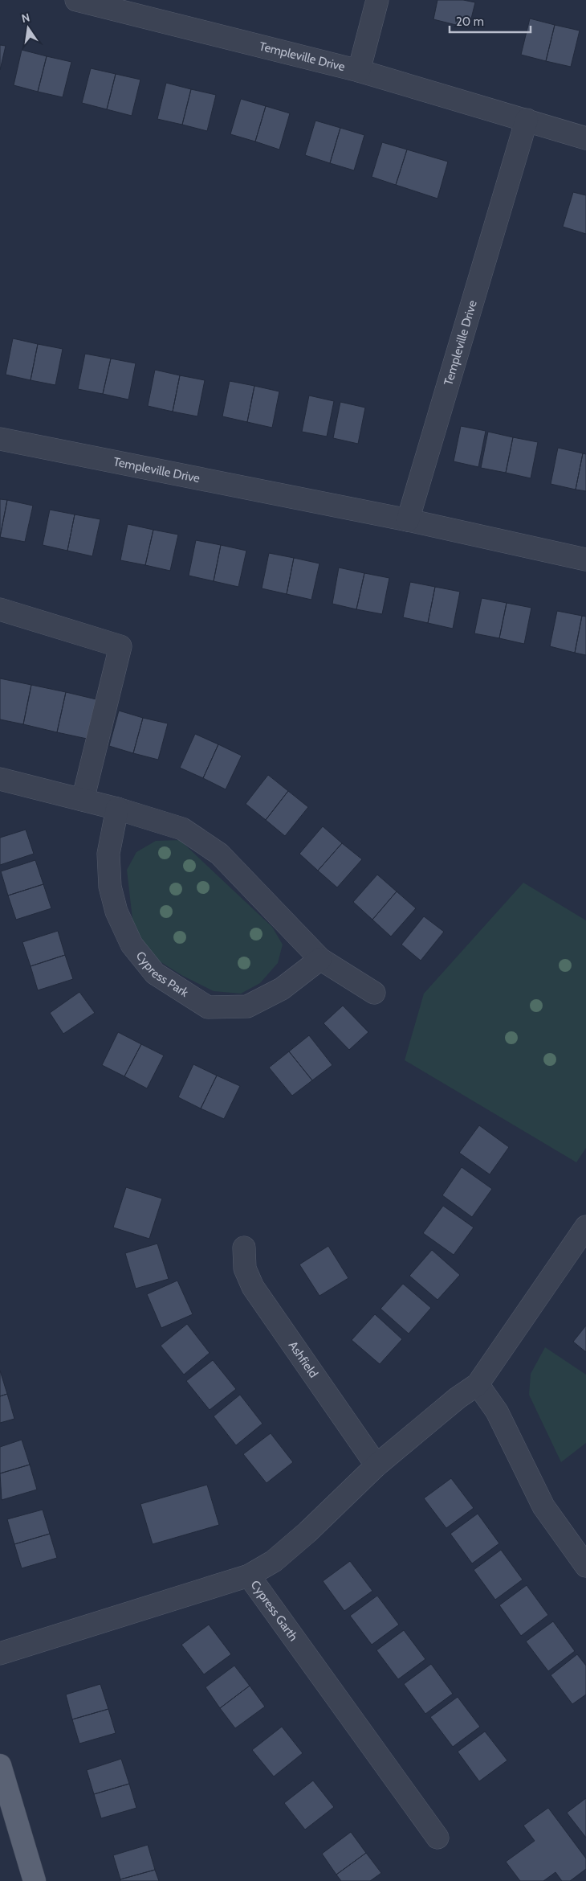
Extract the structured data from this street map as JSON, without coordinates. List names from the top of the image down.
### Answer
{
  "streets": {
    "street": [
      "Templeville Drive",
      "Cypress Park",
      "Ashfield",
      "Cypress Garth"
    ]
  },
  "scale_bar": "20 m",
  "north": "top"
}
